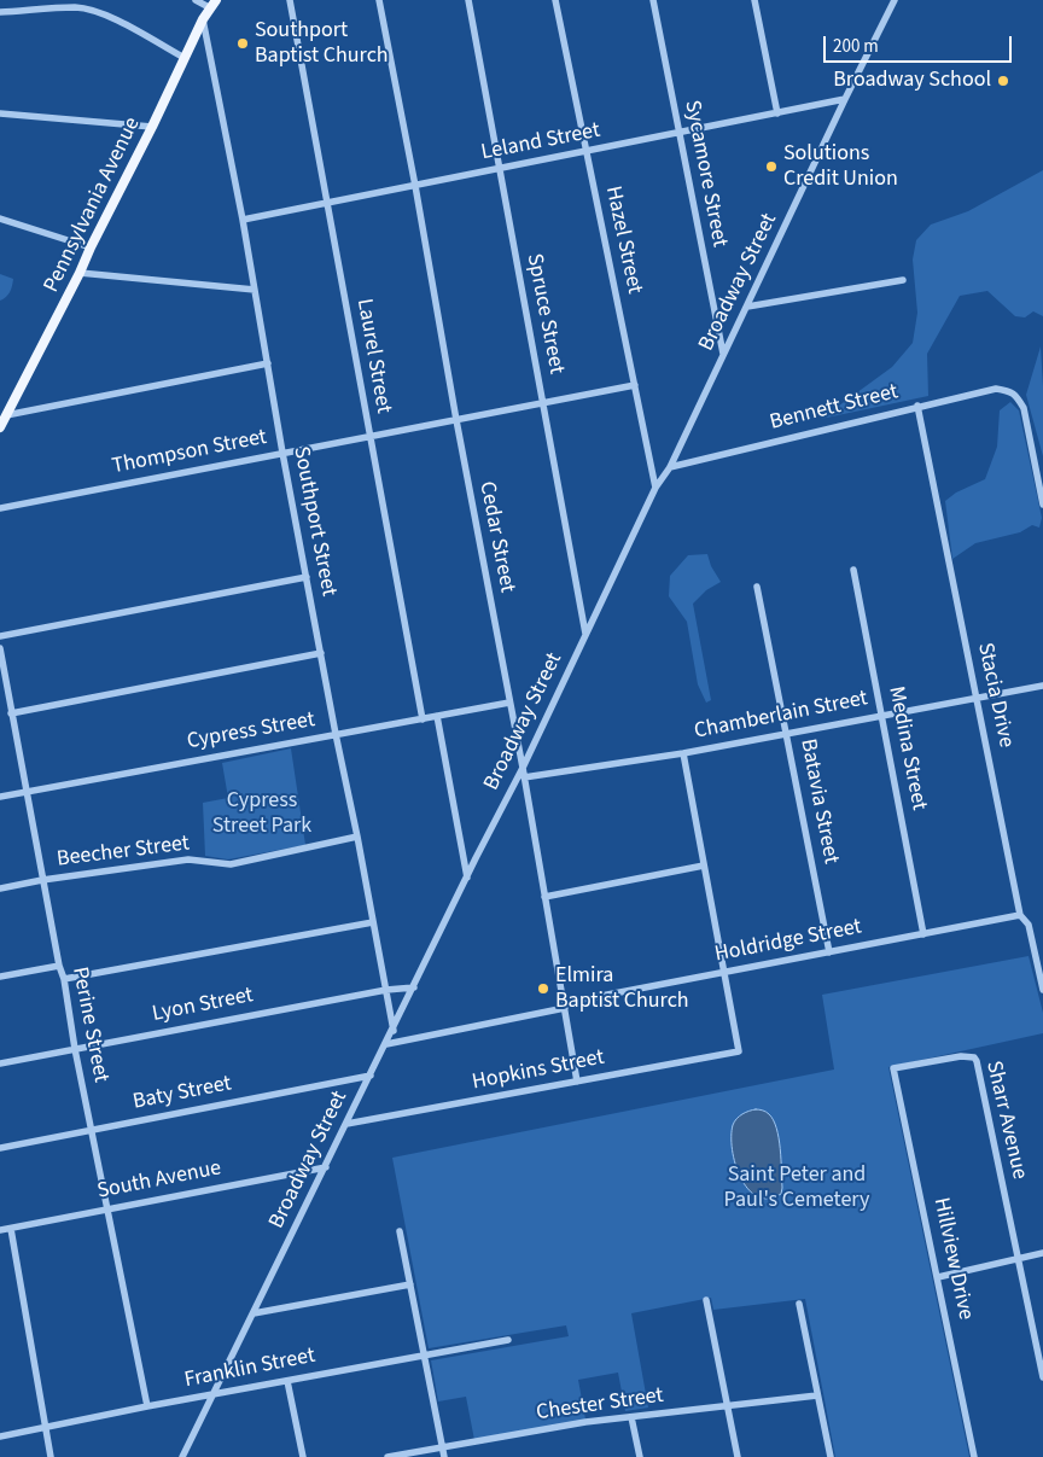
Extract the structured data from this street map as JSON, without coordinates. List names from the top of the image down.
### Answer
{
  "streets": {
    "main road": ["Pennsylvania Avenue"],
    "street": [
      "Leland Street",
      "Sycamore Street",
      "Hazel Street",
      "Broadway Street",
      "Spruce Street",
      "Laurel Street",
      "Bennett Street",
      "Thompson Street",
      "Southport Street",
      "Cedar Street",
      "Stacia Drive",
      "Chamberlain Street",
      "Cypress Street",
      "Medina Street",
      "Batavia Street",
      "Beecher Street",
      "Holdridge Street",
      "Lyon Street",
      "Perine Street",
      "Hopkins Street",
      "Baty Street",
      "Sharr Avenue",
      "South Avenue",
      "Hillview Drive",
      "Franklin Street",
      "Chester Street"
    ]
  },
  "crossings": [
    ["Leland Street", "Sycamore Street"],
    ["Leland Street", "Hazel Street"],
    ["Leland Street", "Broadway Street"],
    ["Leland Street", "Spruce Street"],
    ["Leland Street", "Laurel Street"],
    ["Leland Street", "Southport Street"],
    ["Leland Street", "Cedar Street"],
    ["Sycamore Street", "Broadway Street"],
    ["Pennsylvania Avenue", "Southport Street"],
    ["Hazel Street", "Broadway Street"],
    ["Hazel Street", "Thompson Street"],
    ["Broadway Street", "Spruce Street"],
    ["Broadway Street", "Bennett Street"],
    ["Broadway Street", "Southport Street"],
    ["Broadway Street", "Cedar Street"],
    ["Broadway Street", "Holdridge Street"],
    ["Broadway Street", "Lyon Street"],
    ["Broadway Street", "Hopkins Street"],
    ["Broadway Street", "Baty Street"],
    ["Broadway Street", "South Avenue"],
    ["Broadway Street", "Franklin Street"],
    ["Spruce Street", "Thompson Street"],
    ["Laurel Street", "Thompson Street"],
    ["Laurel Street", "Cypress Street"],
    ["Bennett Street", "Stacia Drive"],
    ["Thompson Street", "Southport Street"],
    ["Thompson Street", "Cedar Street"],
    ["Southport Street", "Cypress Street"],
    ["Southport Street", "Beecher Street"],
    ["Southport Street", "Lyon Street"],
    ["Cedar Street", "Chamberlain Street"],
    ["Cedar Street", "Cypress Street"],
    ["Cedar Street", "Holdridge Street"],
    ["Cedar Street", "Hopkins Street"],
    ["Stacia Drive", "Chamberlain Street"],
    ["Stacia Drive", "Holdridge Street"],
    ["Chamberlain Street", "Medina Street"],
    ["Chamberlain Street", "Batavia Street"],
    ["Cypress Street", "Perine Street"],
    ["Medina Street", "Holdridge Street"],
    ["Batavia Street", "Holdridge Street"],
    ["Beecher Street", "Perine Street"],
    ["Holdridge Street", "Hopkins Street"],
    ["Lyon Street", "Perine Street"],
    ["Perine Street", "Baty Street"],
    ["Perine Street", "South Avenue"],
    ["Perine Street", "Franklin Street"],
    ["Sharr Avenue", "Hillview Drive"]
  ],
  "parks": ["Cypress Street Park", "Saint Peter and Paul's Cemetery"],
  "places": [
    "Southport Baptist Church",
    "Broadway School",
    "Solutions Credit Union",
    "Elmira Baptist Church"
  ],
  "scale_bar": "200 m"
}
